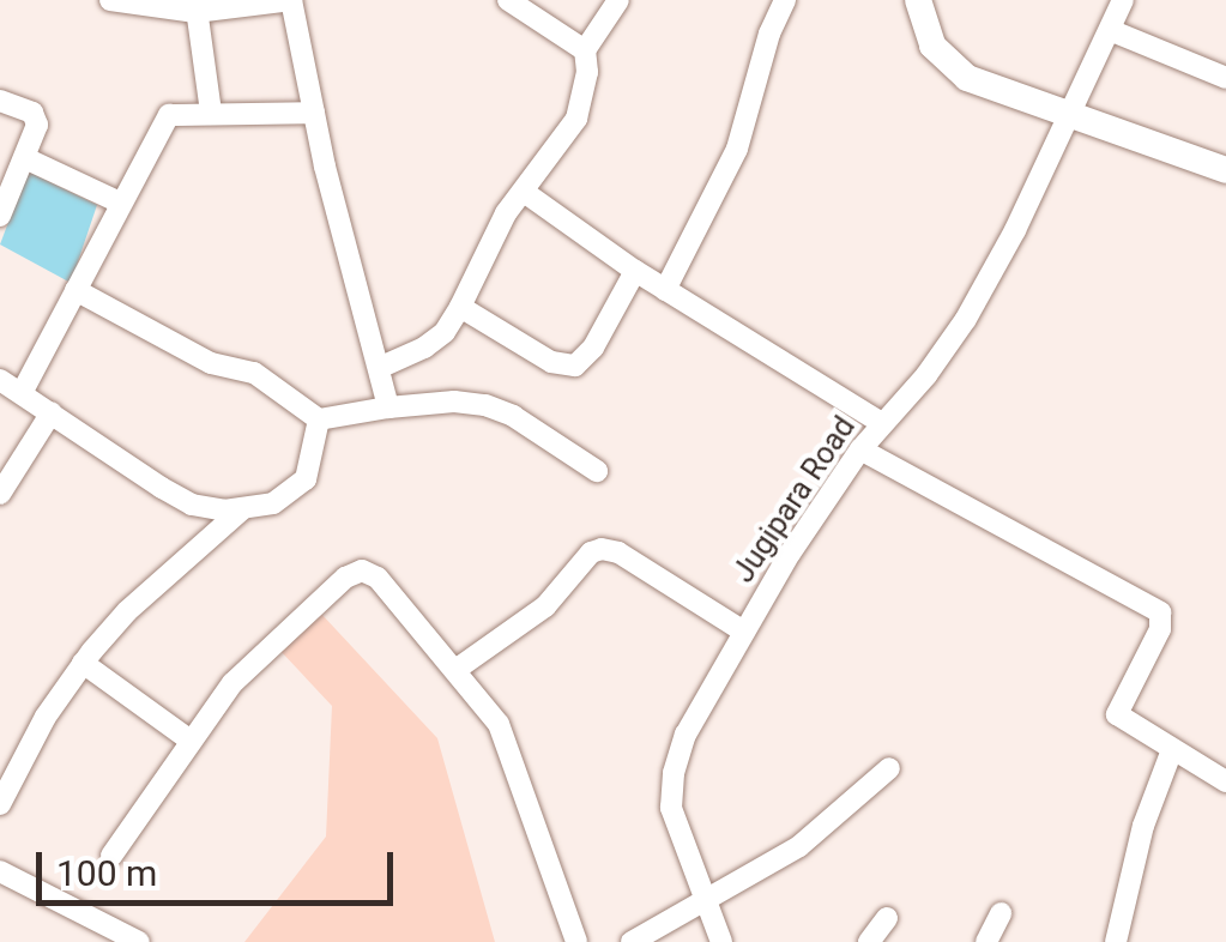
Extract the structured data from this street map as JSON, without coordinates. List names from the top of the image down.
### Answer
{
  "streets": {
    "street": ["Jugipara Road"]
  },
  "scale_bar": "100 m"
}
